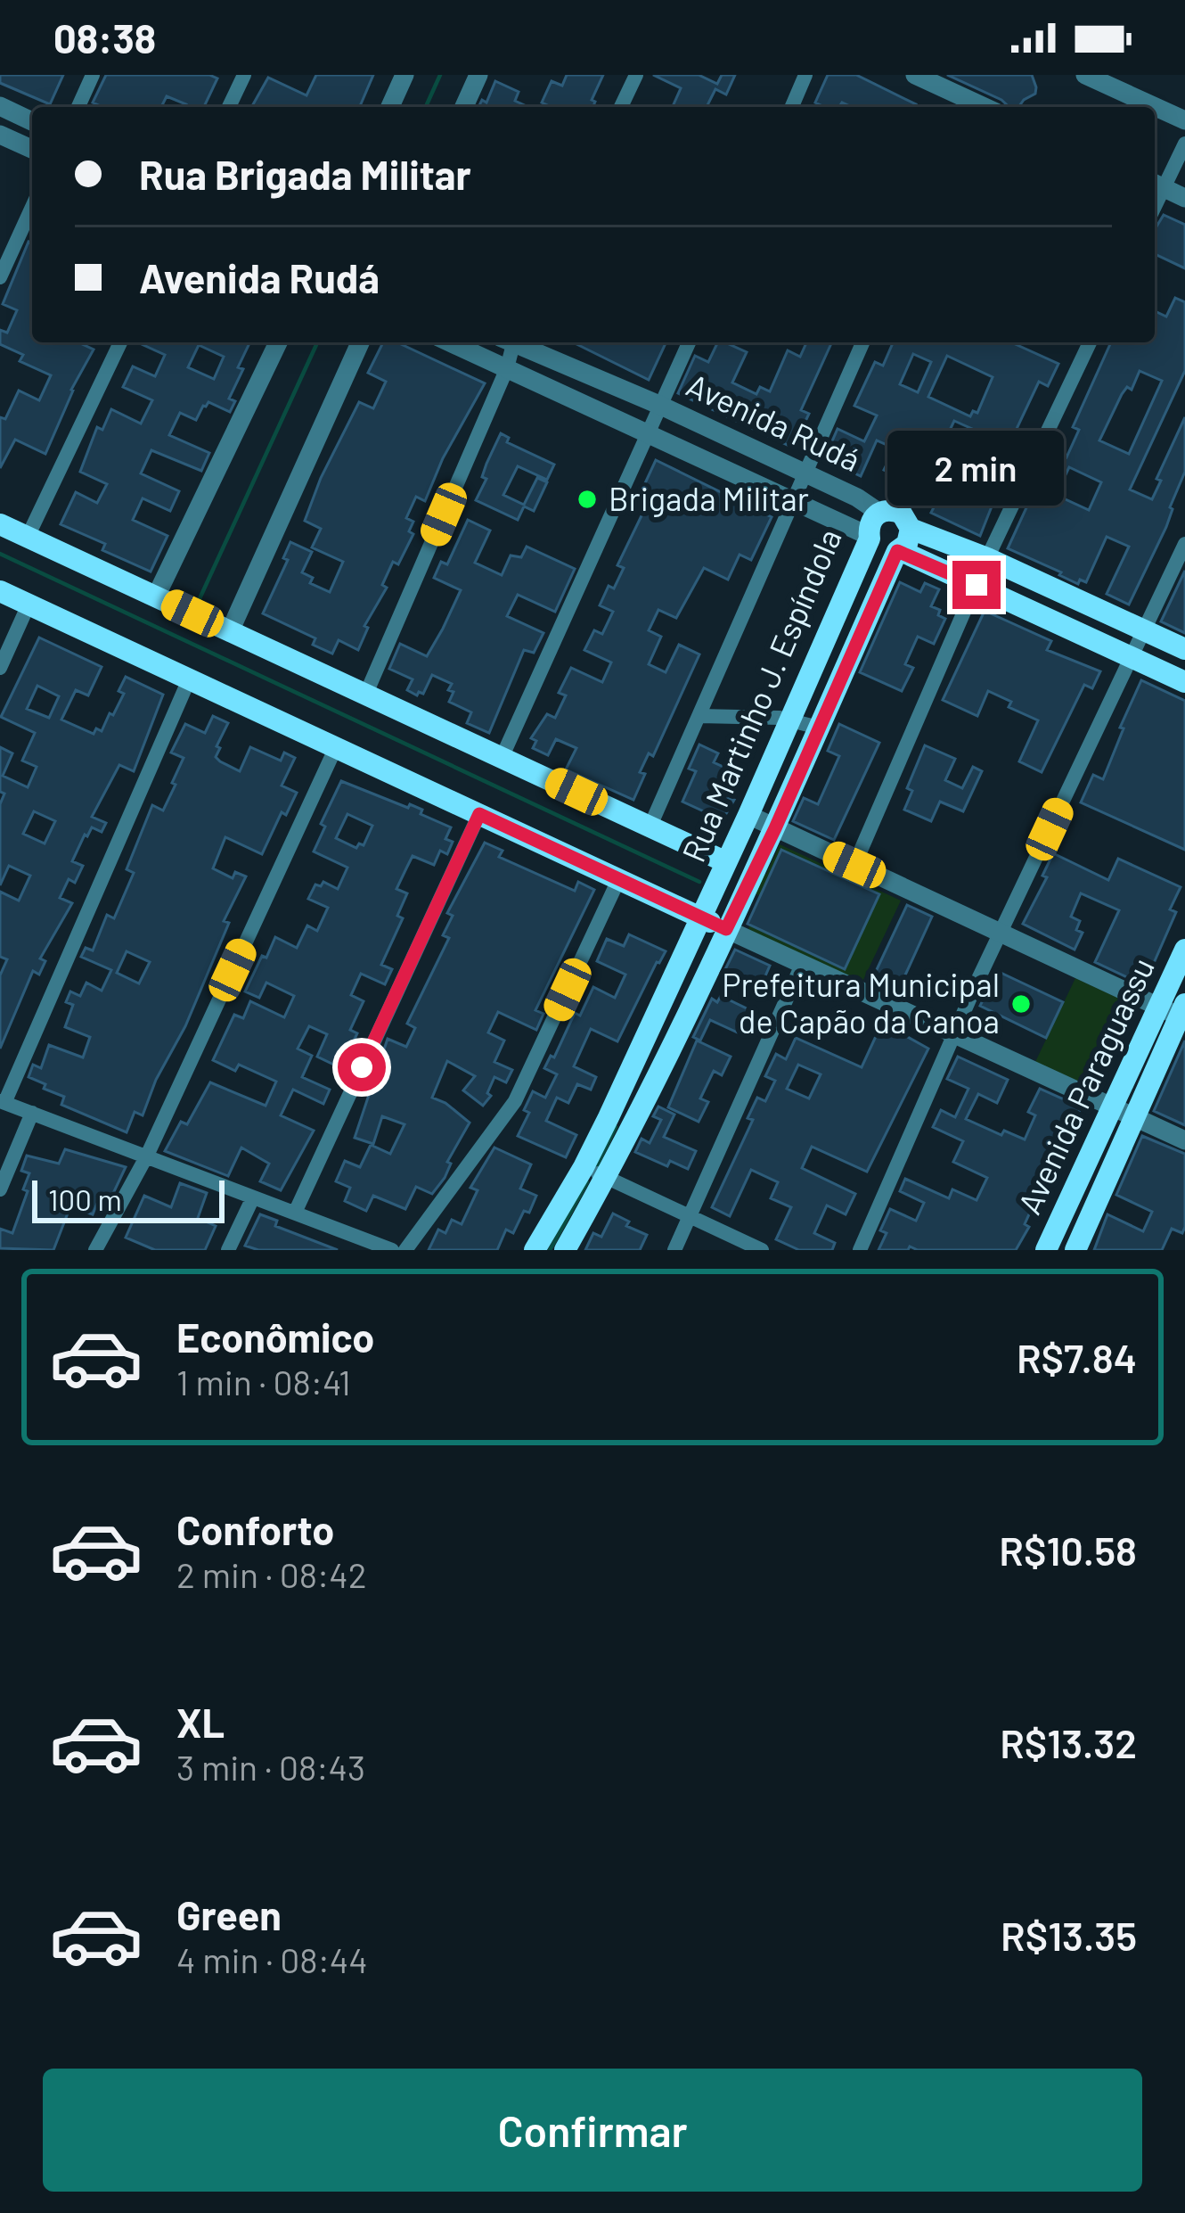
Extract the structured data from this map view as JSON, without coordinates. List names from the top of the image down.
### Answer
{
  "streets": {
    "main road": ["Avenida Rudá", "Rua Martinho J. Espíndola", "Avenida Paraguassu"]
  },
  "crossings": [
    ["Avenida Rudá", "Rua Martinho J. Espíndola"]
  ],
  "places": ["Brigada Militar", "Prefeitura Municipal de Capão da Canoa"],
  "scale_bar": "100 m",
  "page": {
    "status": "08:38",
    "banner": ["Rua Brigada Militar", "Avenida Rudá"],
    "bubble": "2 min",
    "scale": "100 m",
    "list": [
      {
        "name": "Econômico",
        "note": "1 min · 08:41",
        "value": "R$7.84"
      },
      {
        "name": "Conforto",
        "note": "2 min · 08:42",
        "value": "R$10.58"
      },
      {
        "name": "XL",
        "note": "3 min · 08:43",
        "value": "R$13.32"
      },
      {
        "name": "Green",
        "note": "4 min · 08:44",
        "value": "R$13.35"
      }
    ],
    "buttons": "Confirmar"
  }
}
